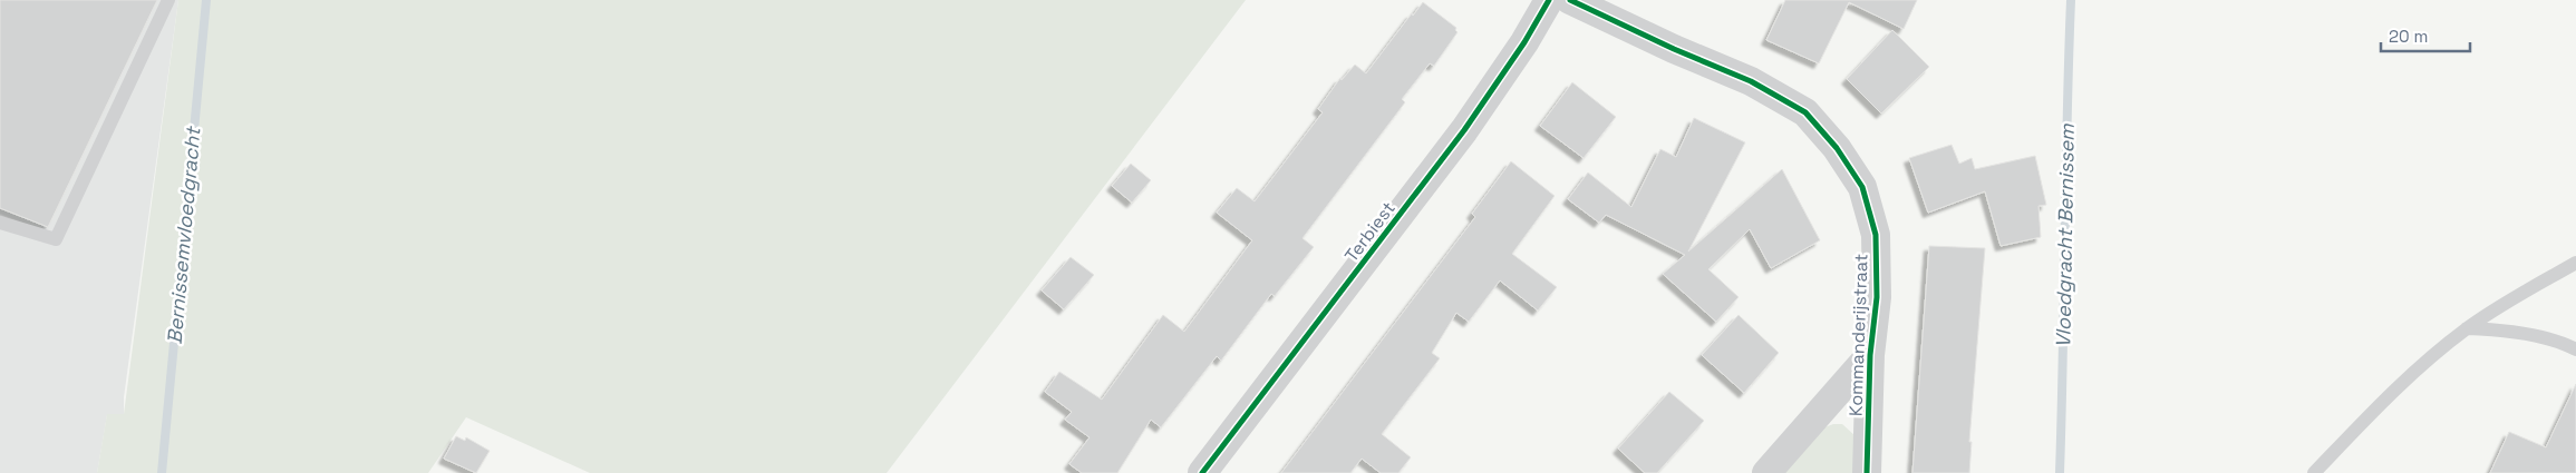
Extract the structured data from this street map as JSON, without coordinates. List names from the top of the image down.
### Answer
{
  "streets": {
    "street": ["Terbiest", "Kommanderijstraat"]
  },
  "water": ["Bernissemvloedgracht", "Vloedgracht Bernissem"],
  "scale_bar": "20 m"
}
